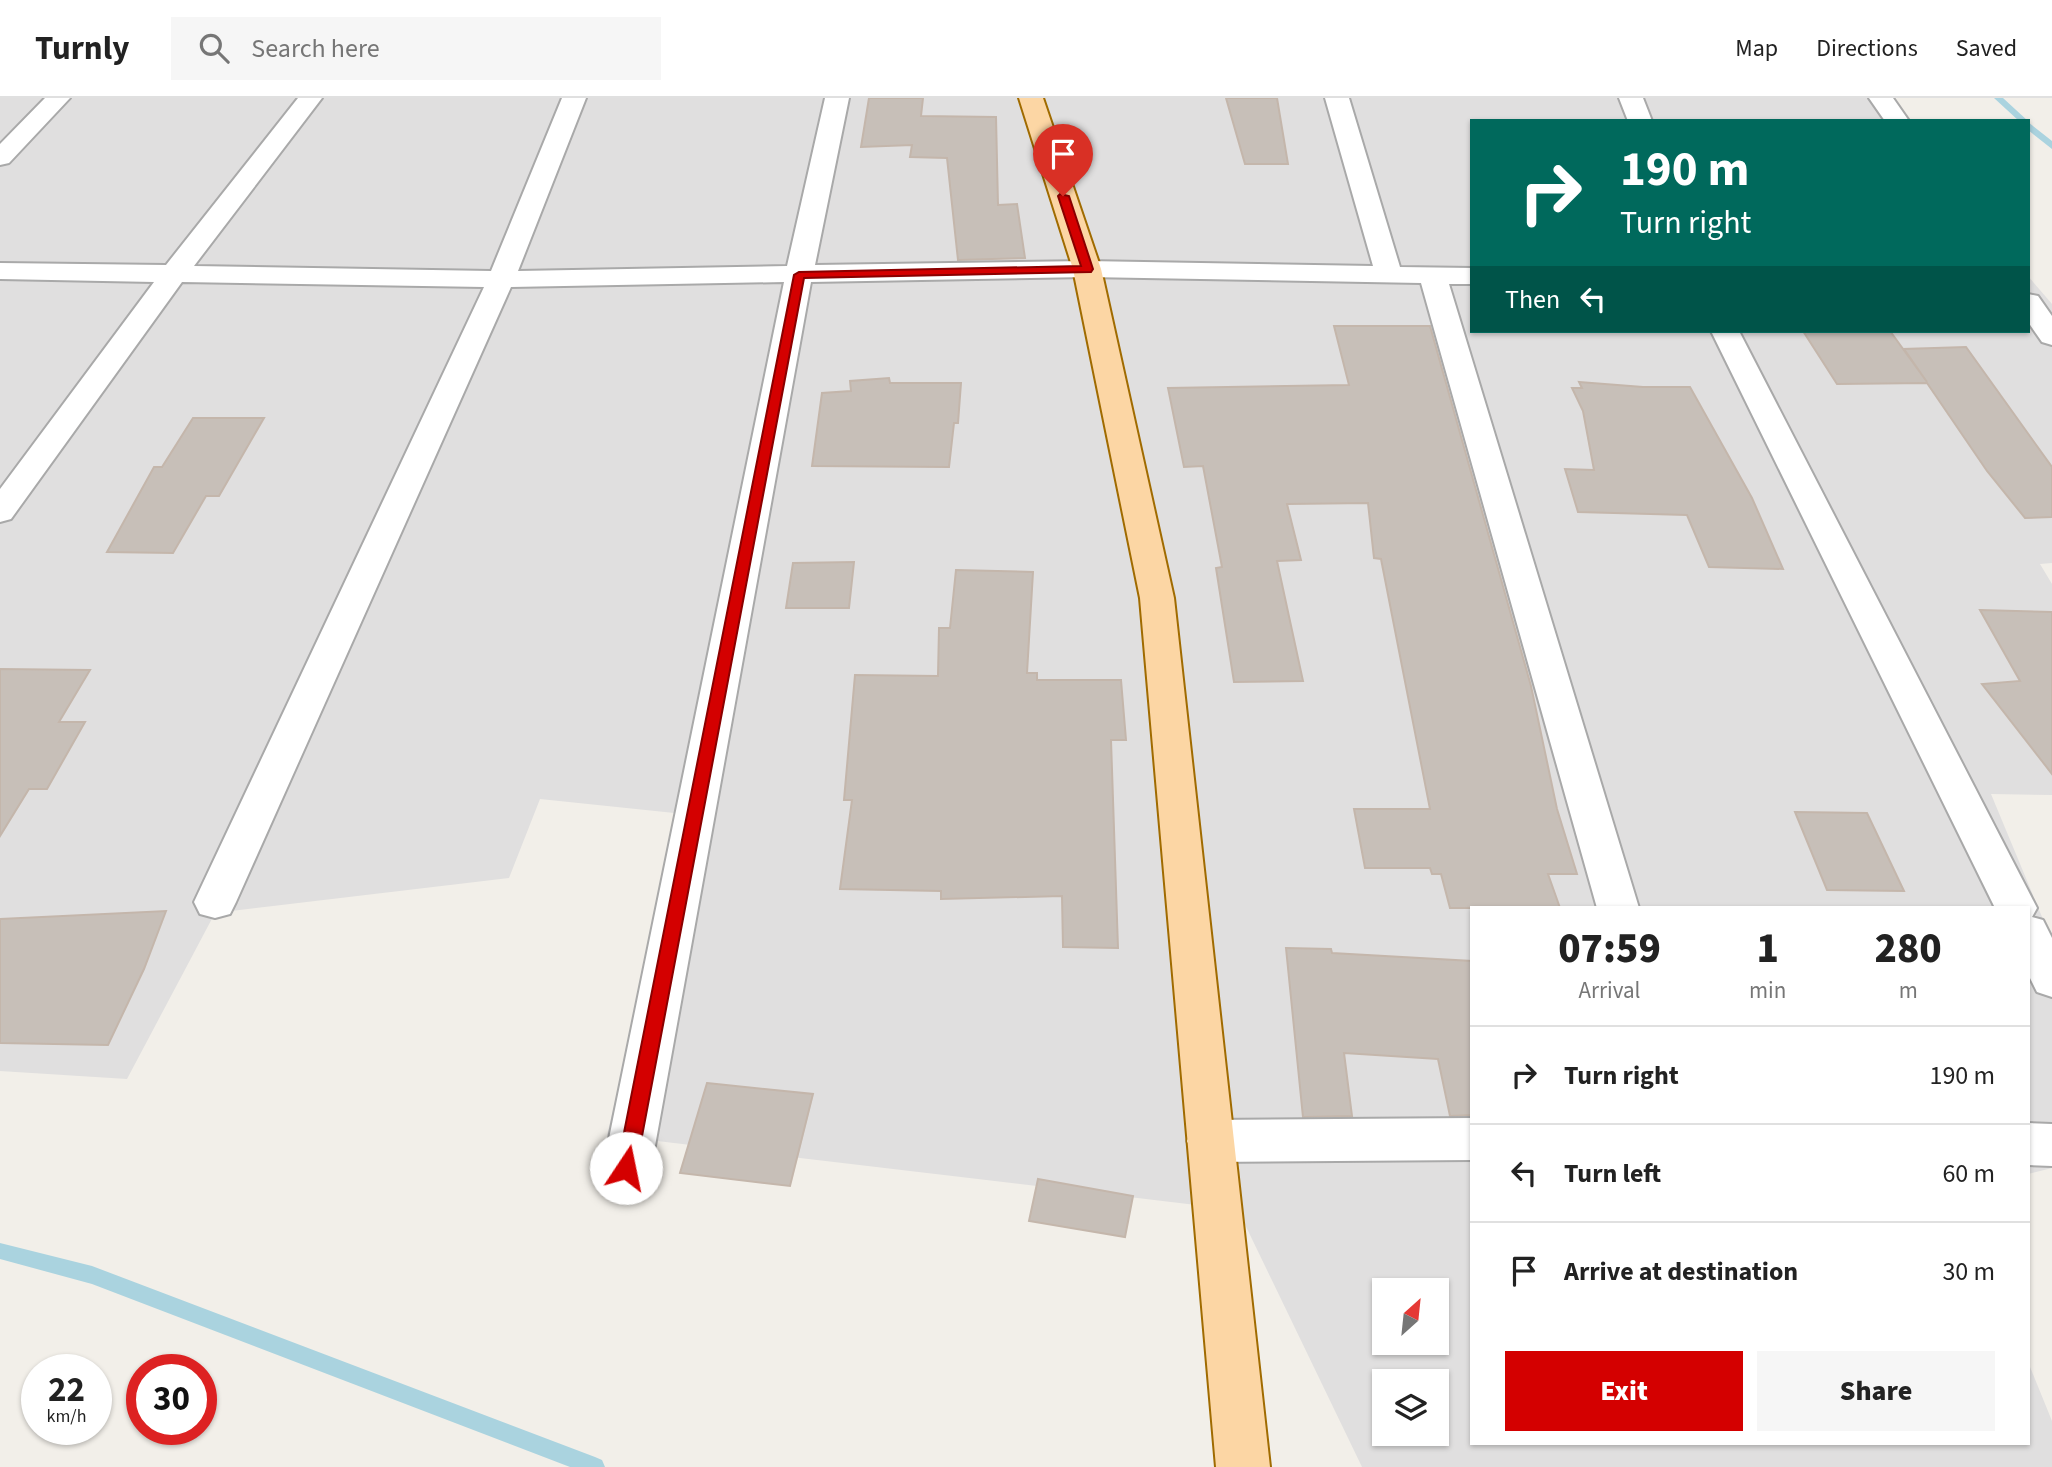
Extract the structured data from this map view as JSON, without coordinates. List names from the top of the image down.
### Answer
{
  "north": "top right",
  "page": {
    "header": "Turnly",
    "search": "Search here",
    "nav": ["Map", "Directions", "Saved"],
    "turn": ["190 m", "Turn right"],
    "then": "Then",
    "eta": [
      "07:59",
      "Arrival",
      "1",
      "min",
      "280",
      "m"
    ],
    "list": [
      {
        "name": "Turn right",
        "value": "190 m"
      },
      {
        "name": "Turn left",
        "value": "60 m"
      },
      {
        "name": "Arrive at destination",
        "value": "30 m"
      }
    ],
    "buttons": ["Exit", "Share"],
    "speed": "22 km/h",
    "limit": "30"
  }
}
